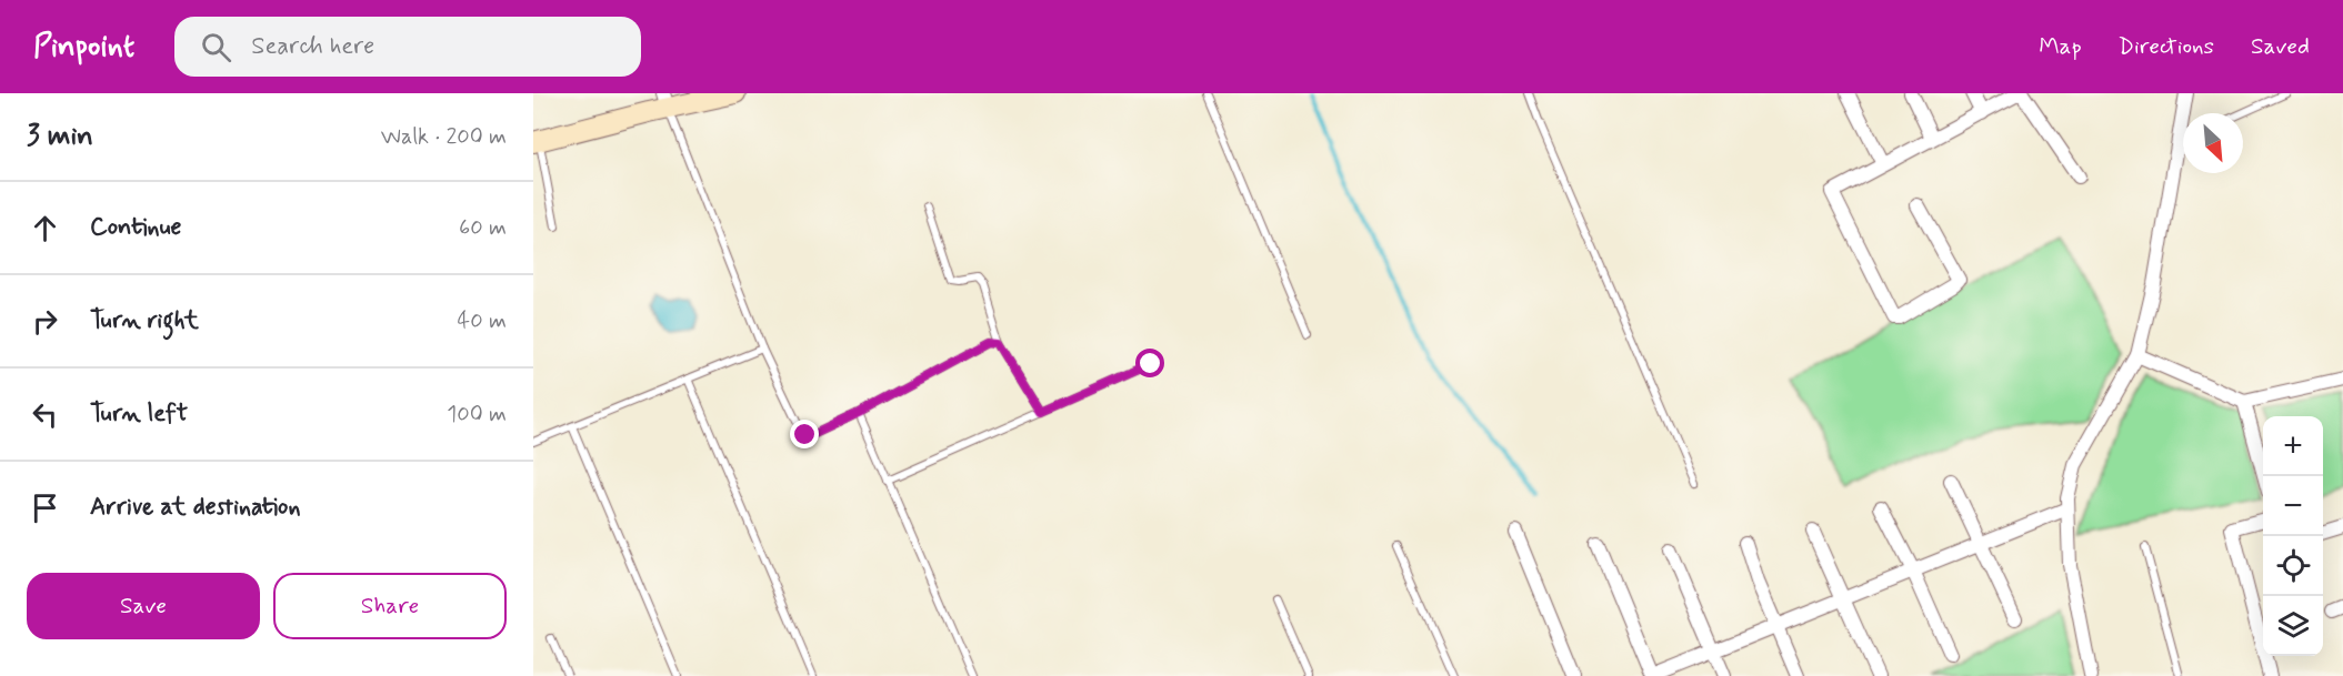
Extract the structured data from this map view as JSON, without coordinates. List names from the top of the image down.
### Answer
{
  "north": "bottom right",
  "page": {
    "header": "Pinpoint",
    "search": "Search here",
    "nav": ["Map", "Directions", "Saved"],
    "heading": ["3 min", "Walk · 200 m"],
    "list": [
      ["Continue", "60 m"],
      ["Turn right", "40 m"],
      ["Turn left", "100 m"],
      "Arrive at destination"
    ],
    "map_buttons": ["+", "−"],
    "buttons": ["Save", "Share"]
  }
}
